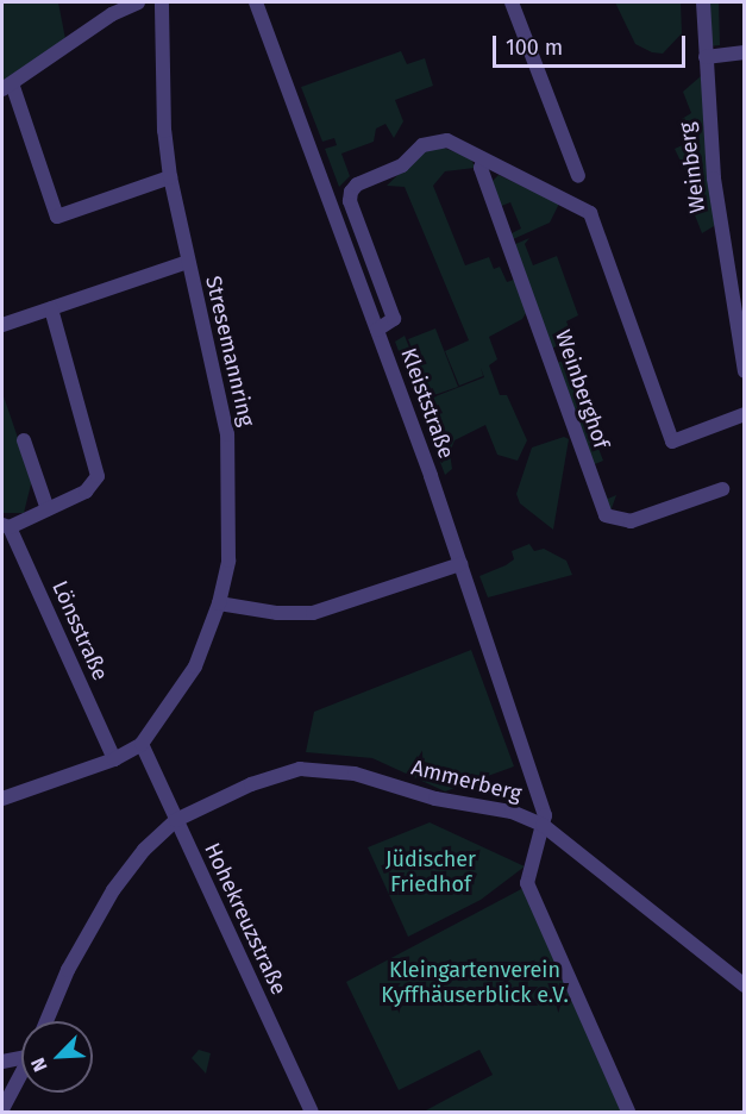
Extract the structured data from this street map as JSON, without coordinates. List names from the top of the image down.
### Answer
{
  "streets": {
    "street": [
      "Weinberg",
      "Stresemannring",
      "Weinberghof",
      "Kleiststraße",
      "Lönsstraße",
      "Ammerberg",
      "Hohekreuzstraße"
    ]
  },
  "crossings": [
    ["Stresemannring", "Lönsstraße"],
    ["Stresemannring", "Hohekreuzstraße"],
    ["Kleiststraße", "Ammerberg"],
    ["Ammerberg", "Hohekreuzstraße"]
  ],
  "parks": ["Jüdischer Friedhof", "Kleingartenverein Kyffhäuserblick e.V."],
  "scale_bar": "100 m",
  "north": "bottom left"
}
